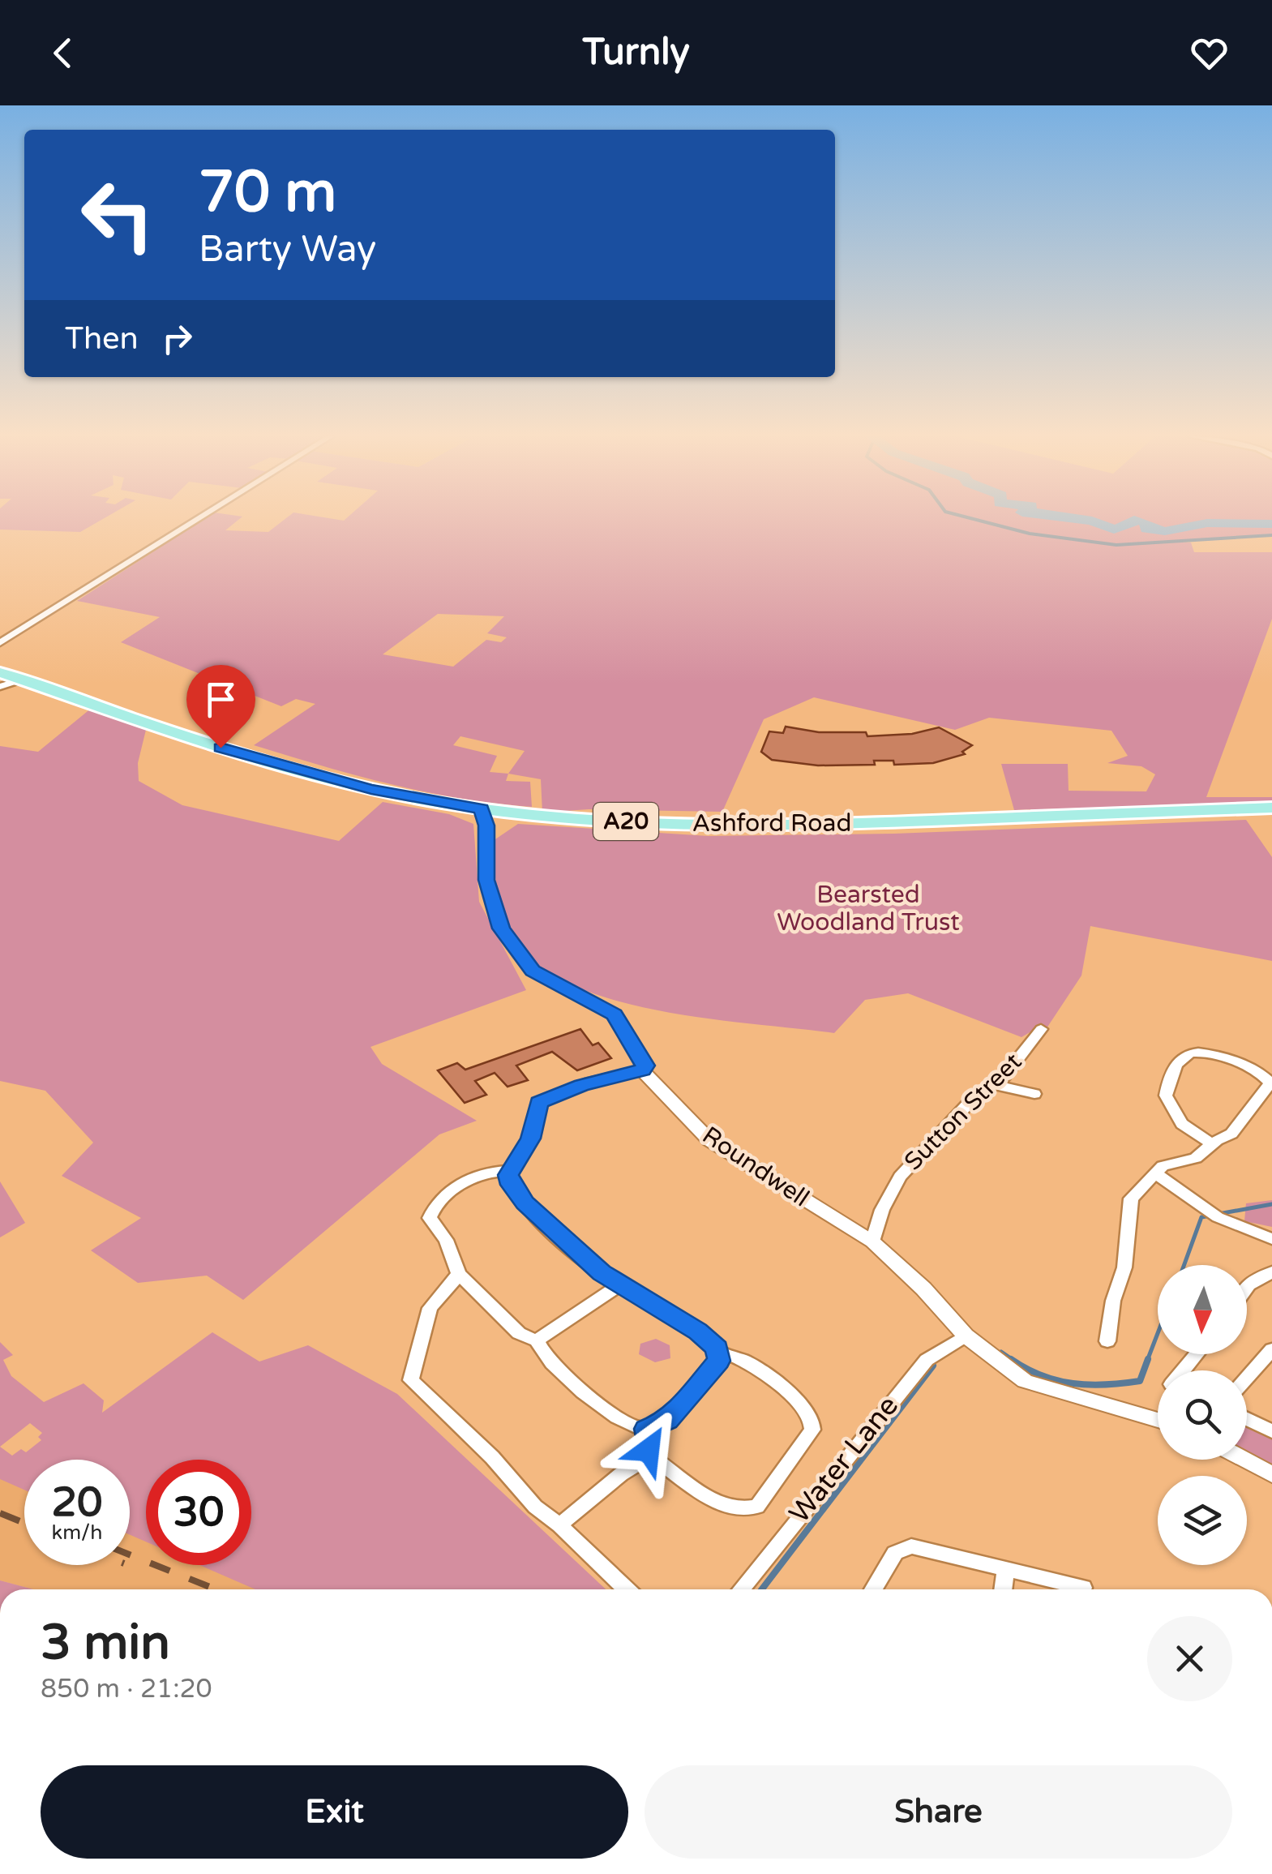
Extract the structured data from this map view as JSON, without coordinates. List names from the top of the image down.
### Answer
{
  "streets": {
    "main road": ["A20", "Ashford Road"],
    "street": ["Sutton Street", "Roundwell", "Water Lane"]
  },
  "crossings": [
    ["Ashford Road", "Roundwell"],
    ["Sutton Street", "Roundwell"],
    ["Roundwell", "Water Lane"]
  ],
  "parks": ["Bearsted Woodland Trust"],
  "north": "bottom",
  "page": {
    "header": "Turnly",
    "turn": ["70 m", "Barty Way"],
    "then": "Then",
    "speed": "20 km/h",
    "limit": "30",
    "heading": ["3 min", "850 m · 21:20"],
    "buttons": ["Exit", "Share"]
  }
}
